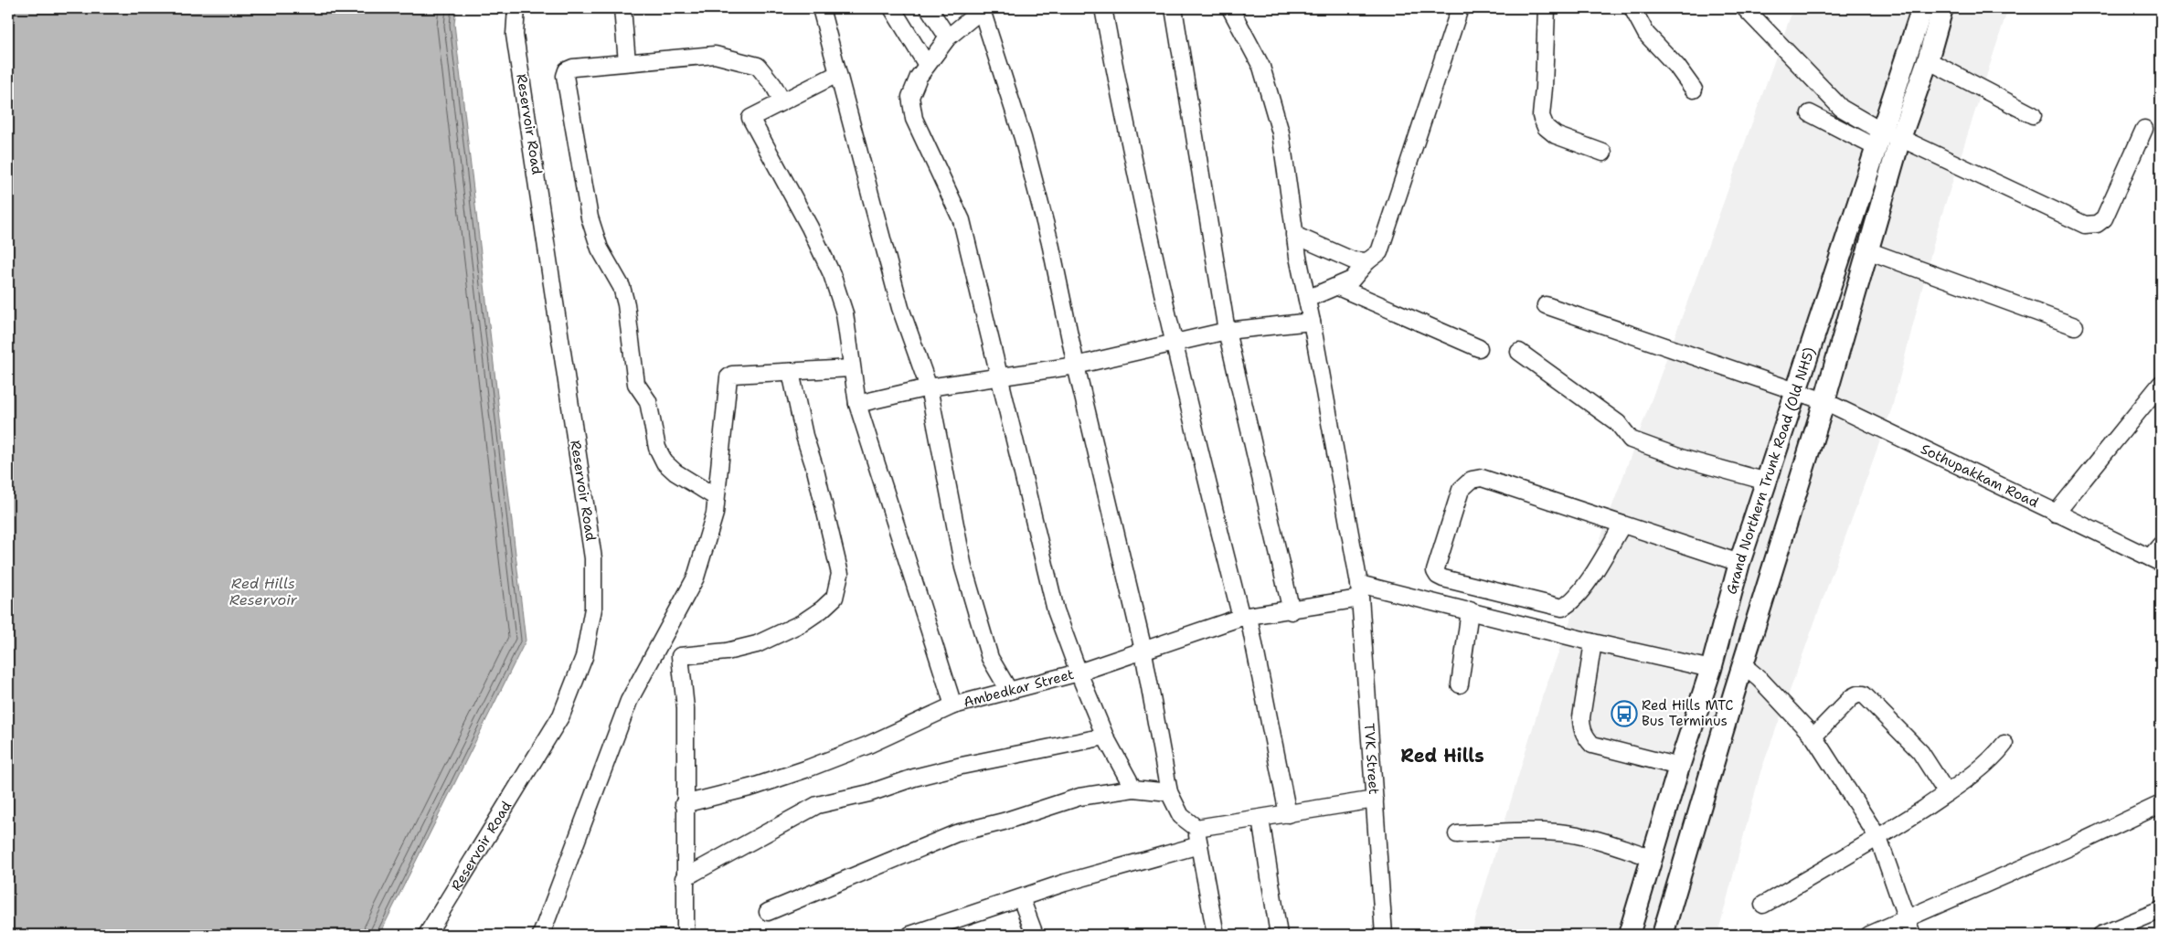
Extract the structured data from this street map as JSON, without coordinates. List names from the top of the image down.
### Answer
{
  "streets": {
    "main road": ["Grand Northern Trunk Road (Old NH5)"],
    "street": [
      "Reservoir Road",
      "Sothupakkam Road",
      "Ambedkar Street",
      "TVK Street"
    ]
  },
  "crossings": [
    ["Grand Northern Trunk Road (Old NH5)", "Sothupakkam Road"],
    ["Ambedkar Street", "TVK Street"]
  ],
  "districts": ["Red Hills"],
  "water": ["Red Hills Reservoir"],
  "places": {
    "bus stop": ["Red Hills MTC Bus Terminus"]
  }
}
